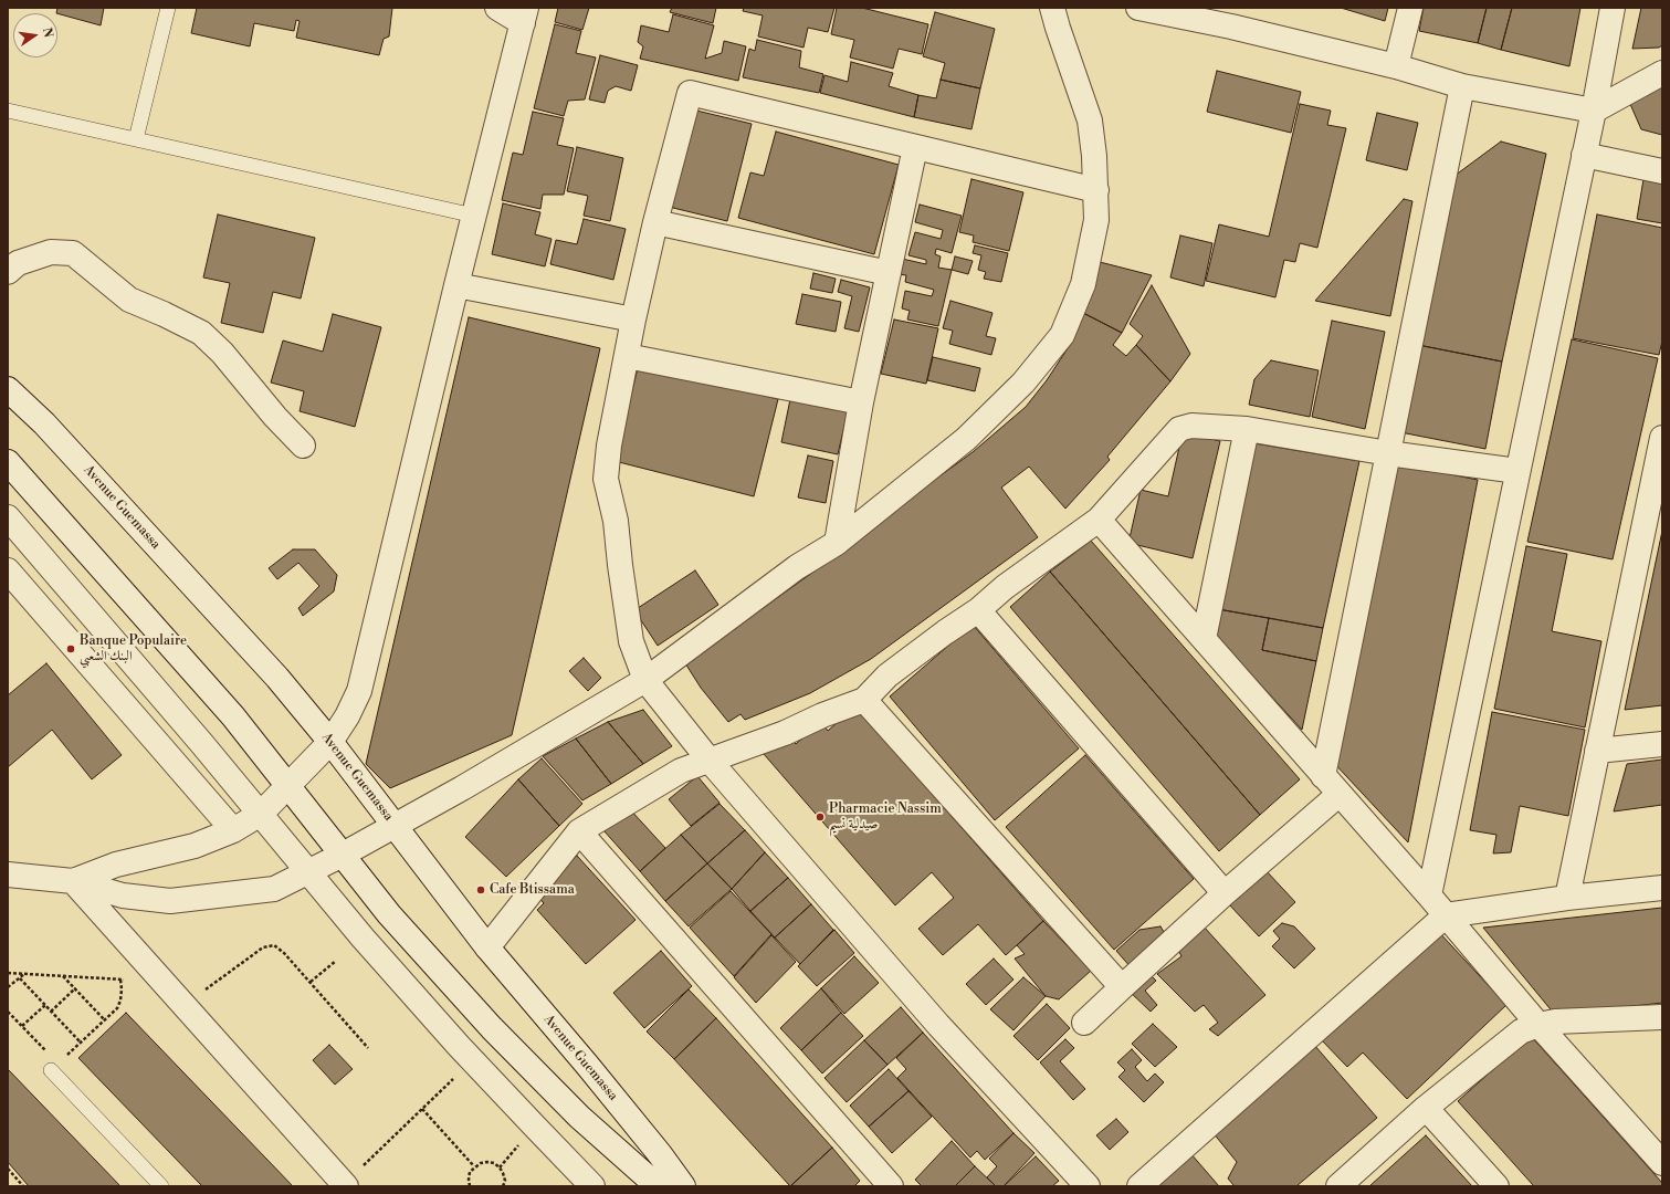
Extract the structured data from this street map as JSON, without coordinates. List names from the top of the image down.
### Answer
{
  "streets": {
    "street": ["Avenue Guemassa"]
  },
  "places": ["Banque Populaire البنك الشعبي", "Pharmacie Nassim صيدلية نسيم", "Cafe Btissama"],
  "north": "right"
}
